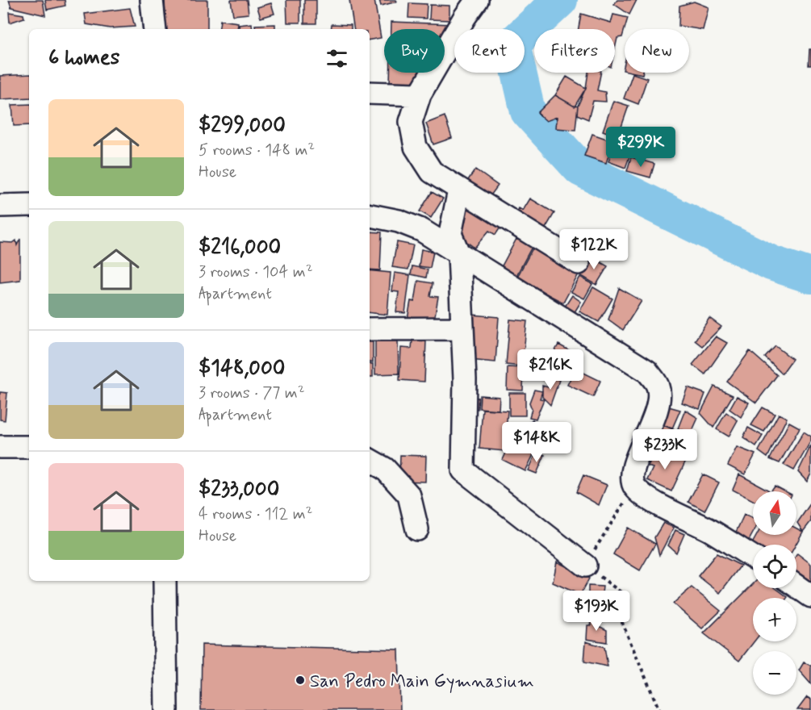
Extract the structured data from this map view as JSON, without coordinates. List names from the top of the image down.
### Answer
{
  "places": ["San Pedro Main Gymnasium"],
  "north": "top",
  "page": {
    "chip": [
      "Buy",
      "Rent",
      "Filters",
      "New"
    ],
    "heading": "6 homes",
    "list": [
      {
        "name": "$299,000",
        "note": "5 rooms · 148 m² · House"
      },
      {
        "name": "$216,000",
        "note": "3 rooms · 104 m² · Apartment"
      },
      {
        "name": "$148,000",
        "note": "3 rooms · 77 m² · Apartment"
      },
      {
        "name": "$233,000",
        "note": "4 rooms · 112 m² · House"
      }
    ],
    "price": [
      "$299K",
      "$122K",
      "$216K",
      "$148K",
      "$233K",
      "$193K"
    ],
    "map_buttons": ["+", "−"]
  }
}
